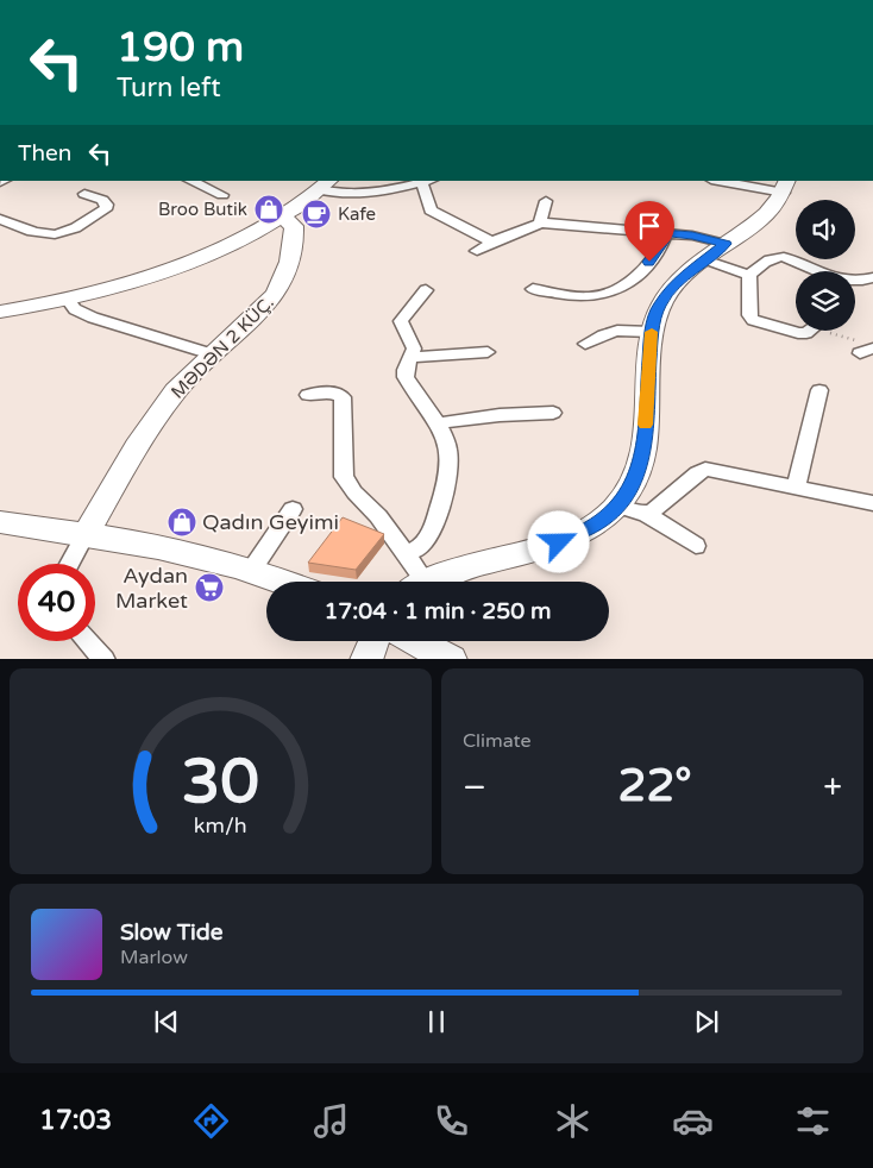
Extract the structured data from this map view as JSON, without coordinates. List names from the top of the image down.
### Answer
{
  "streets": {
    "street": ["MƏDƏN 2 KÜÇ."]
  },
  "places": {
    "shop": ["Broo Butik", "Qadın Geyimi"],
    "cafe": ["Kafe"],
    "supermarket": ["Aydan Market"]
  },
  "page": {
    "turn": ["190 m", "Turn left"],
    "then": "Then",
    "limit": "40",
    "trip": "17:04 · 1 min · 250 m",
    "tile": "Climate",
    "heat": ["−", "22°", "+"],
    "song": ["Slow Tide", "Marlow"],
    "tabs": "17:03",
    "gauge": ["30", "km/h"]
  }
}
